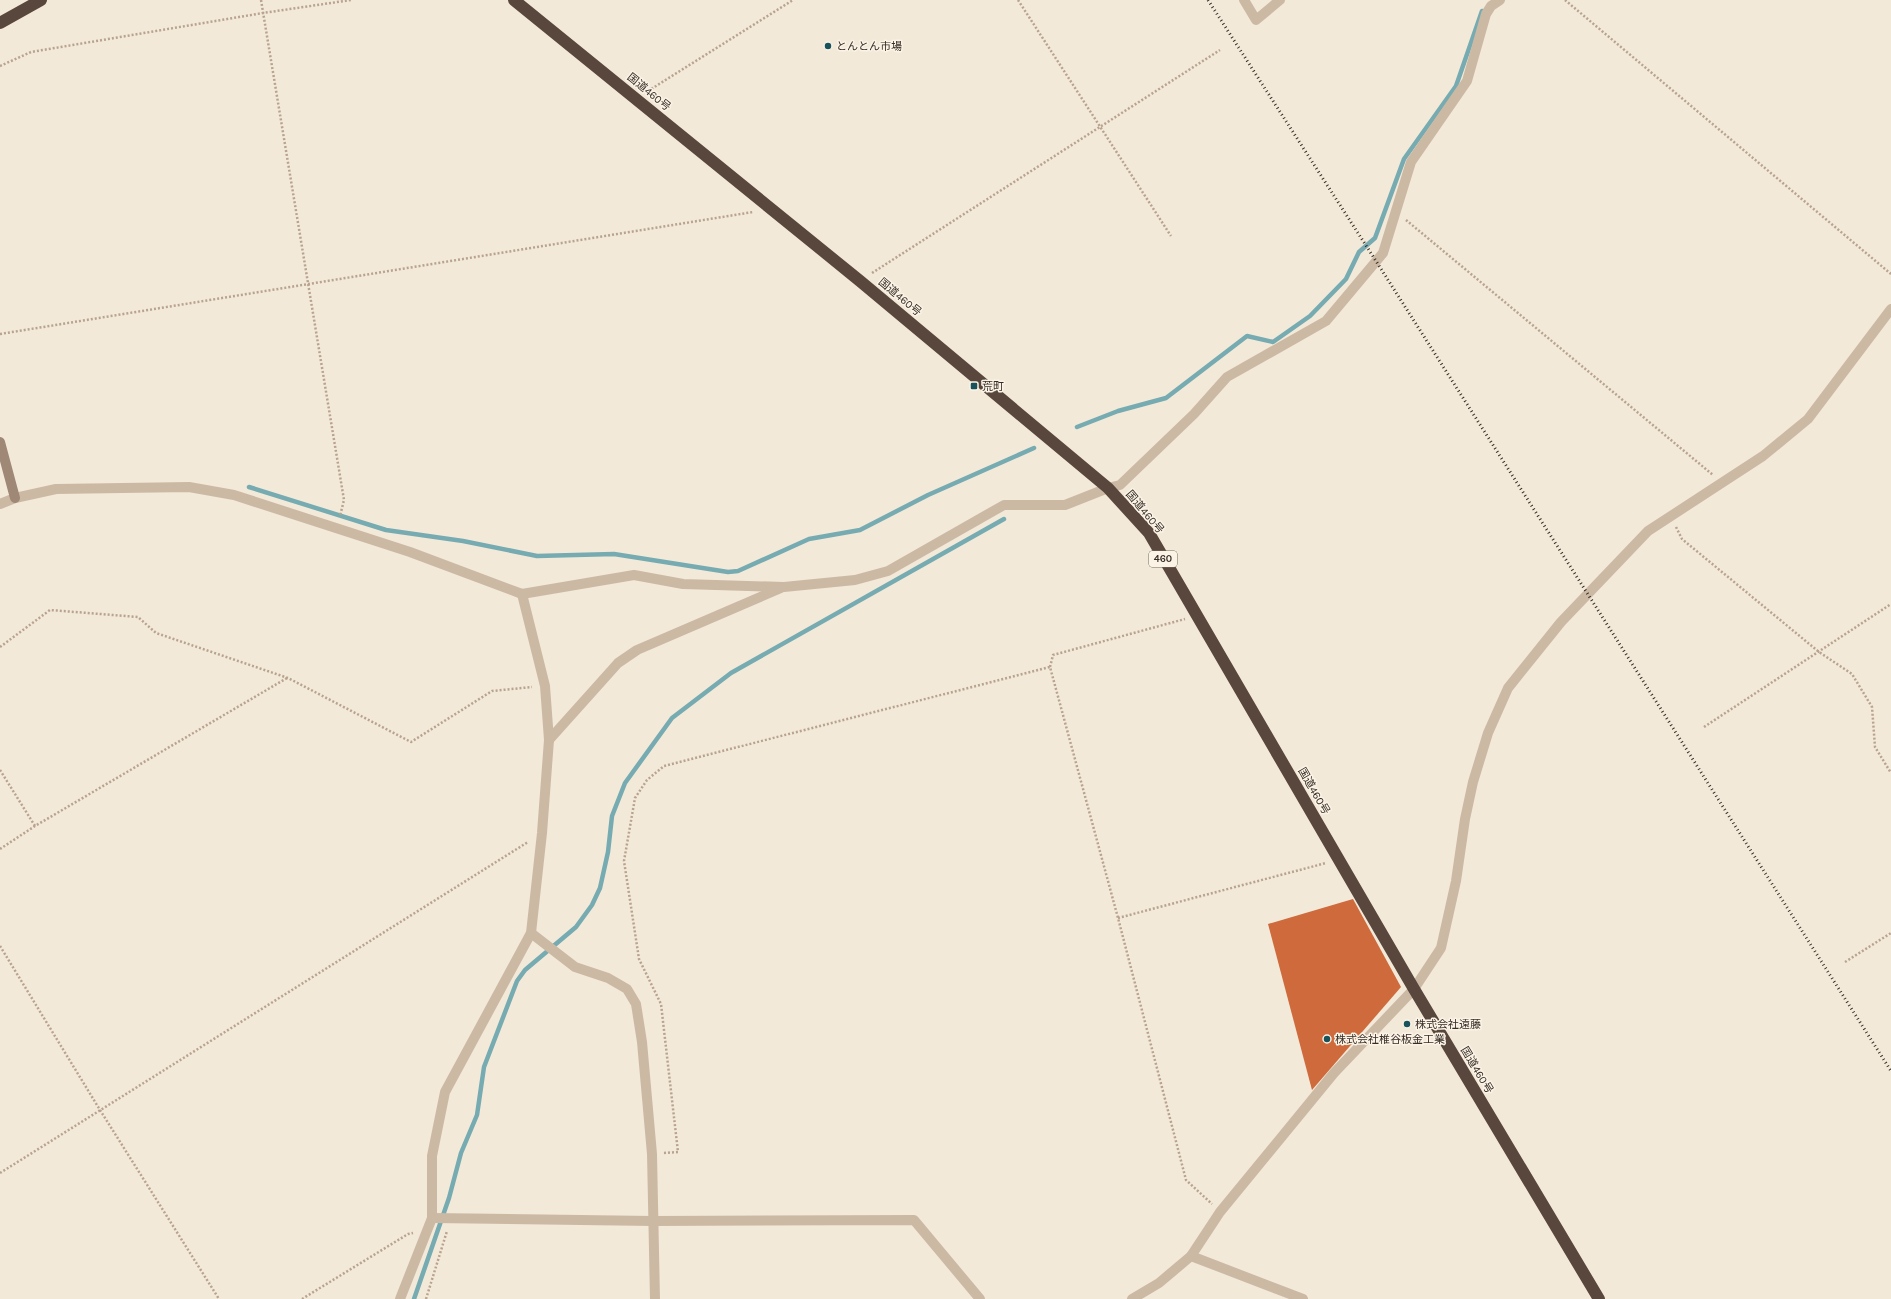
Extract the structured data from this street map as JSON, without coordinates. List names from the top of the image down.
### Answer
{
  "streets": {
    "highway": ["国道460号", "460"]
  },
  "places": {
    "other": ["とんとん市場", "株式会社遠藤", "株式会社椎谷板金工業"],
    "transit": ["荒町"]
  }
}
